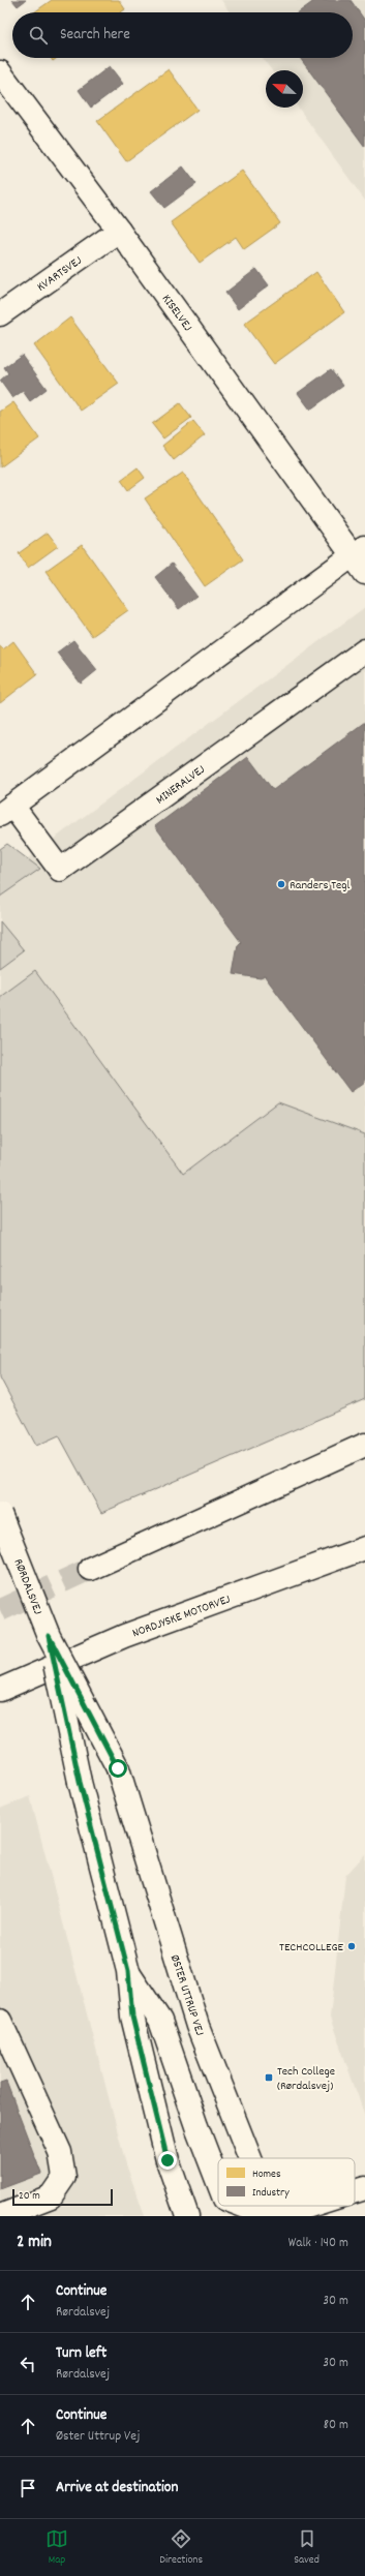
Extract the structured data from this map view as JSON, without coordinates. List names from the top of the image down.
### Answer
{
  "streets": {
    "main road": [
      "KVARTSVEJ",
      "KISELVEJ",
      "MINERALVEJ",
      "RØRDALSVEJ",
      "NORDJYSKE MOTORVEJ",
      "ØSTER UTTRUP VEJ"
    ]
  },
  "crossings": [
    ["KVARTSVEJ", "KISELVEJ"],
    ["KISELVEJ", "MINERALVEJ"],
    ["RØRDALSVEJ", "ØSTER UTTRUP VEJ"]
  ],
  "places": {
    "other": ["Randers Tegl", "TECHCOLLEGE"],
    "transit": ["Tech College (Rørdalsvej)"]
  },
  "legend": ["Homes", "Industry"],
  "scale_bar": "20 m",
  "north": "top left",
  "page": {
    "search": "Search here",
    "scale": "20 m",
    "heading": ["2 min", "Walk · 140 m"],
    "list": [
      ["Continue", "Rørdalsvej", "30 m"],
      ["Turn left", "Rørdalsvej", "30 m"],
      ["Continue", "Øster Uttrup Vej", "80 m"],
      "Arrive at destination"
    ],
    "nav": ["Map", "Directions", "Saved"]
  }
}
